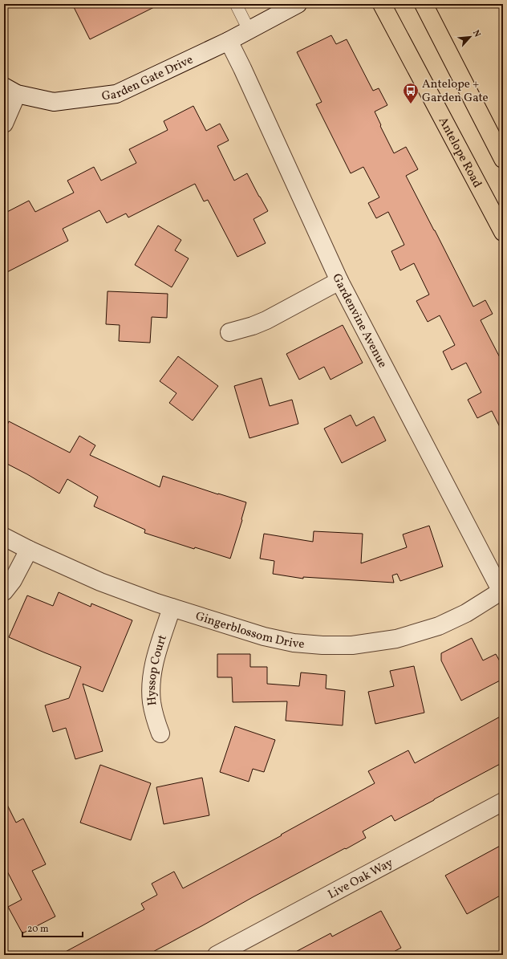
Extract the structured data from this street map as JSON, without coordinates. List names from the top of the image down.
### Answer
{
  "streets": {
    "main road": ["Antelope Road"],
    "street": [
      "Garden Gate Drive",
      "Gardenvine Avenue",
      "Gingerblossom Drive",
      "Hyssop Court",
      "Live Oak Way"
    ]
  },
  "crossings": [
    ["Garden Gate Drive", "Gardenvine Avenue"],
    ["Gardenvine Avenue", "Gingerblossom Drive"],
    ["Gingerblossom Drive", "Hyssop Court"]
  ],
  "places": {
    "bus stop": ["Antelope + Garden Gate"]
  },
  "scale_bar": "20 m",
  "north": "top right"
}
